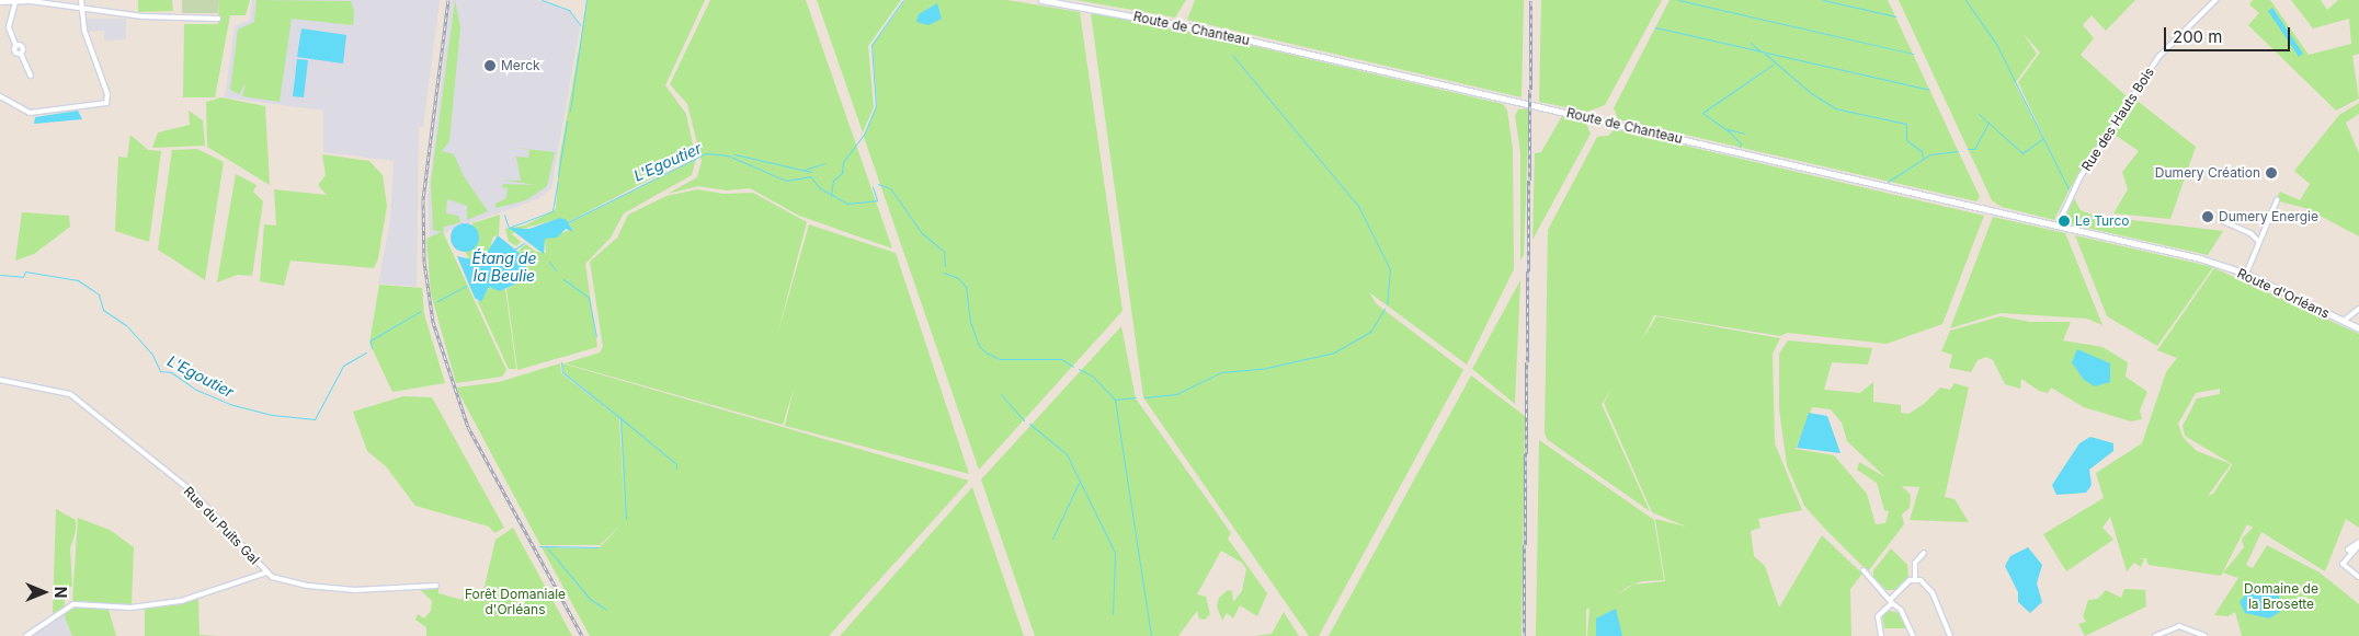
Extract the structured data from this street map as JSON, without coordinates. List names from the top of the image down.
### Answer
{
  "streets": {
    "main road": ["Route de Chanteau", "Route d'Orléans"],
    "street": ["Rue des Hauts Bois", "Rue du Puits Gal"]
  },
  "crossings": [
    ["Route de Chanteau", "Rue des Hauts Bois"],
    ["Route de Chanteau", "Route d'Orléans"]
  ],
  "water": ["L'Egoutier", "Étang de la Beulie"],
  "parks": ["Domaine de la Brosette", "Forêt Domaniale d'Orléans"],
  "places": [
    "Merck",
    "Dumery Création",
    "Dumery Energie",
    "Le Turco"
  ],
  "scale_bar": "200 m",
  "north": "right"
}
